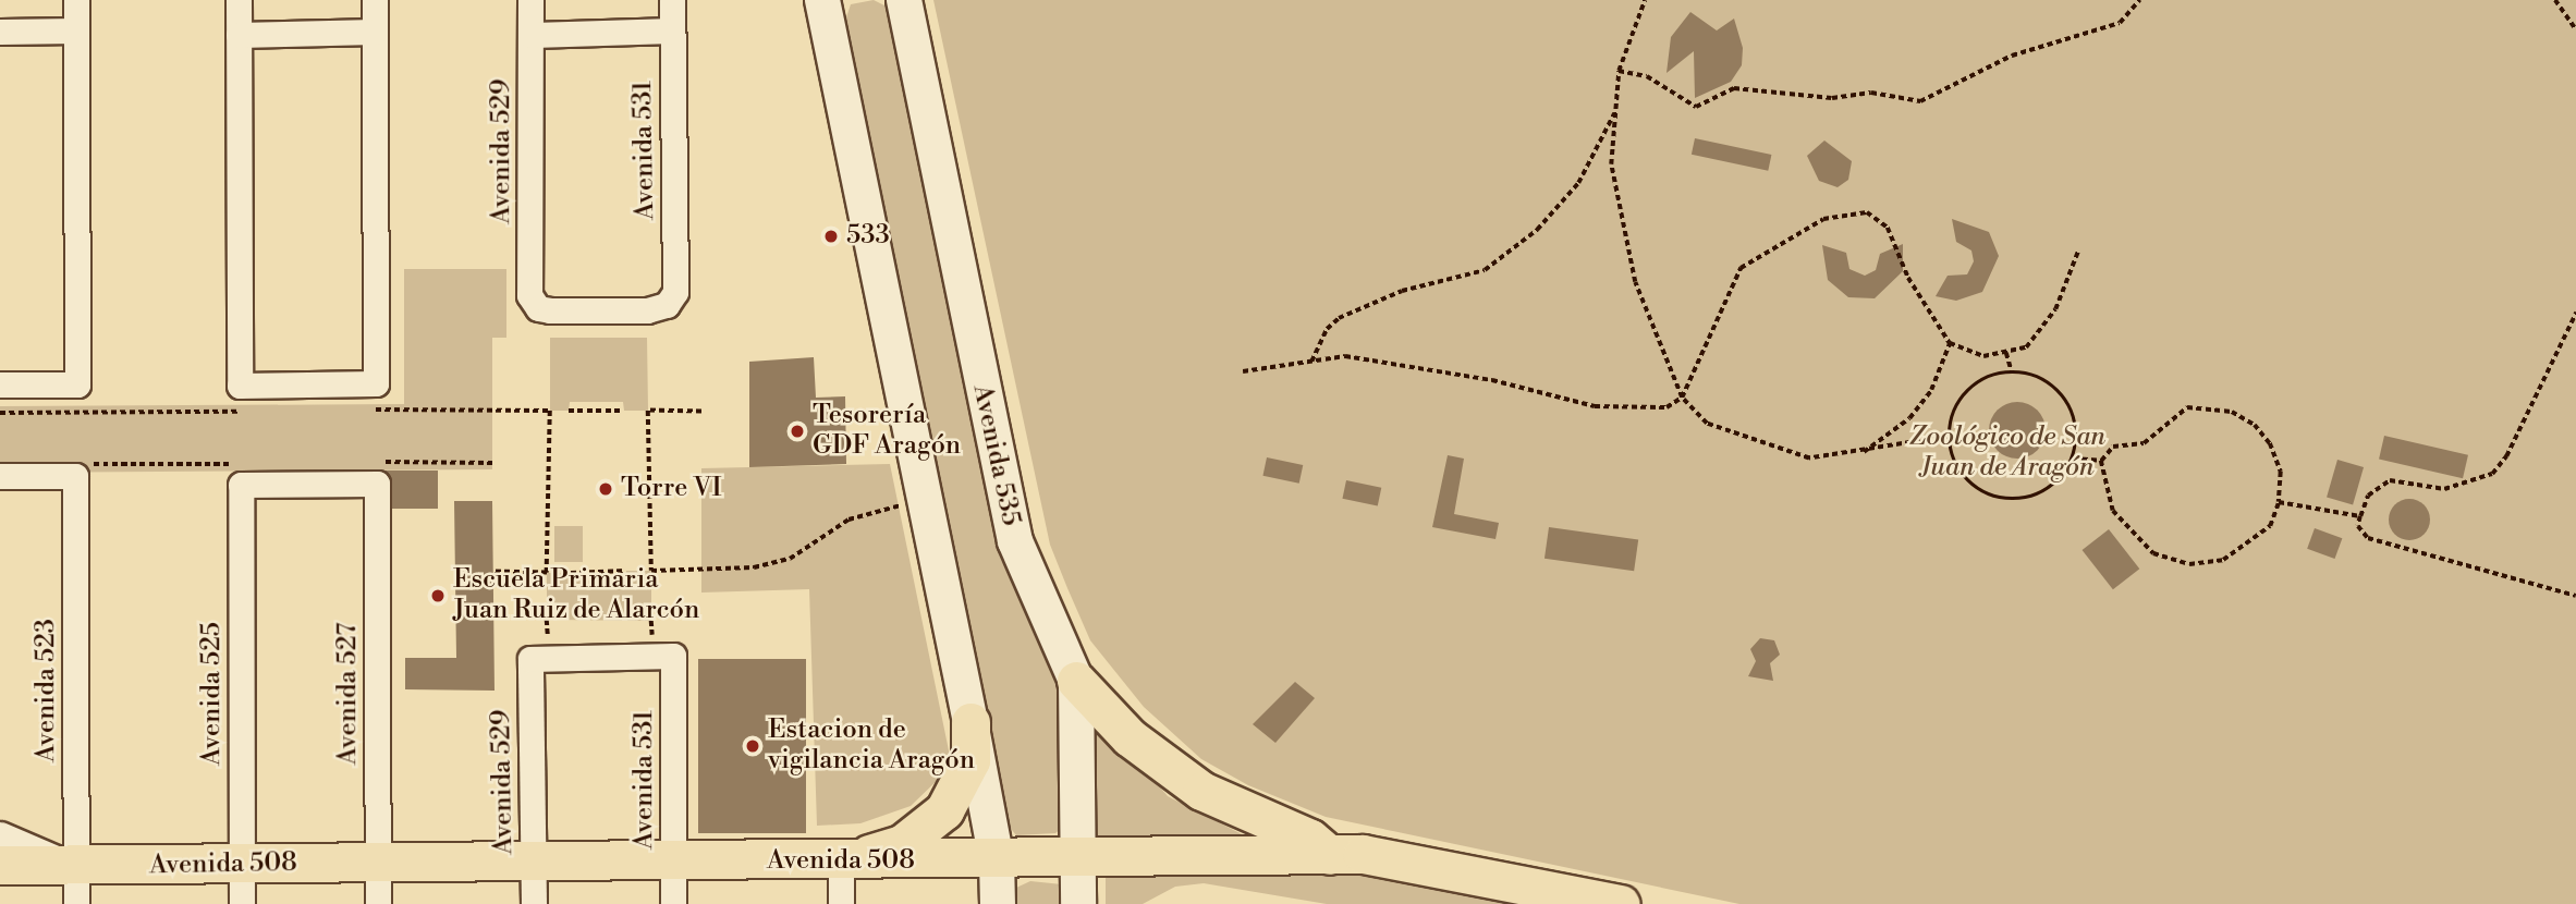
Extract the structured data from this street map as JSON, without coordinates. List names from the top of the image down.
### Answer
{
  "streets": {
    "main road": ["Avenida 508"],
    "street": [
      "Avenida 531",
      "Avenida 529",
      "Avenida 535",
      "Avenida 523",
      "Avenida 525",
      "Avenida 527"
    ]
  },
  "crossings": [
    ["Avenida 531", "Avenida 529"],
    ["Avenida 531", "Avenida 508"],
    ["Avenida 529", "Avenida 508"],
    ["Avenida 535", "Avenida 508"],
    ["Avenida 523", "Avenida 508"],
    ["Avenida 525", "Avenida 508"],
    ["Avenida 527", "Avenida 508"]
  ],
  "parks": ["Zoológico de San Juan de Aragón"],
  "places": [
    "533",
    "Tesorería GDF Aragón",
    "Torre VI",
    "Escuela Primaria Juan Ruiz de Alarcón",
    "Estacion de vigilancia Aragón"
  ]
}
